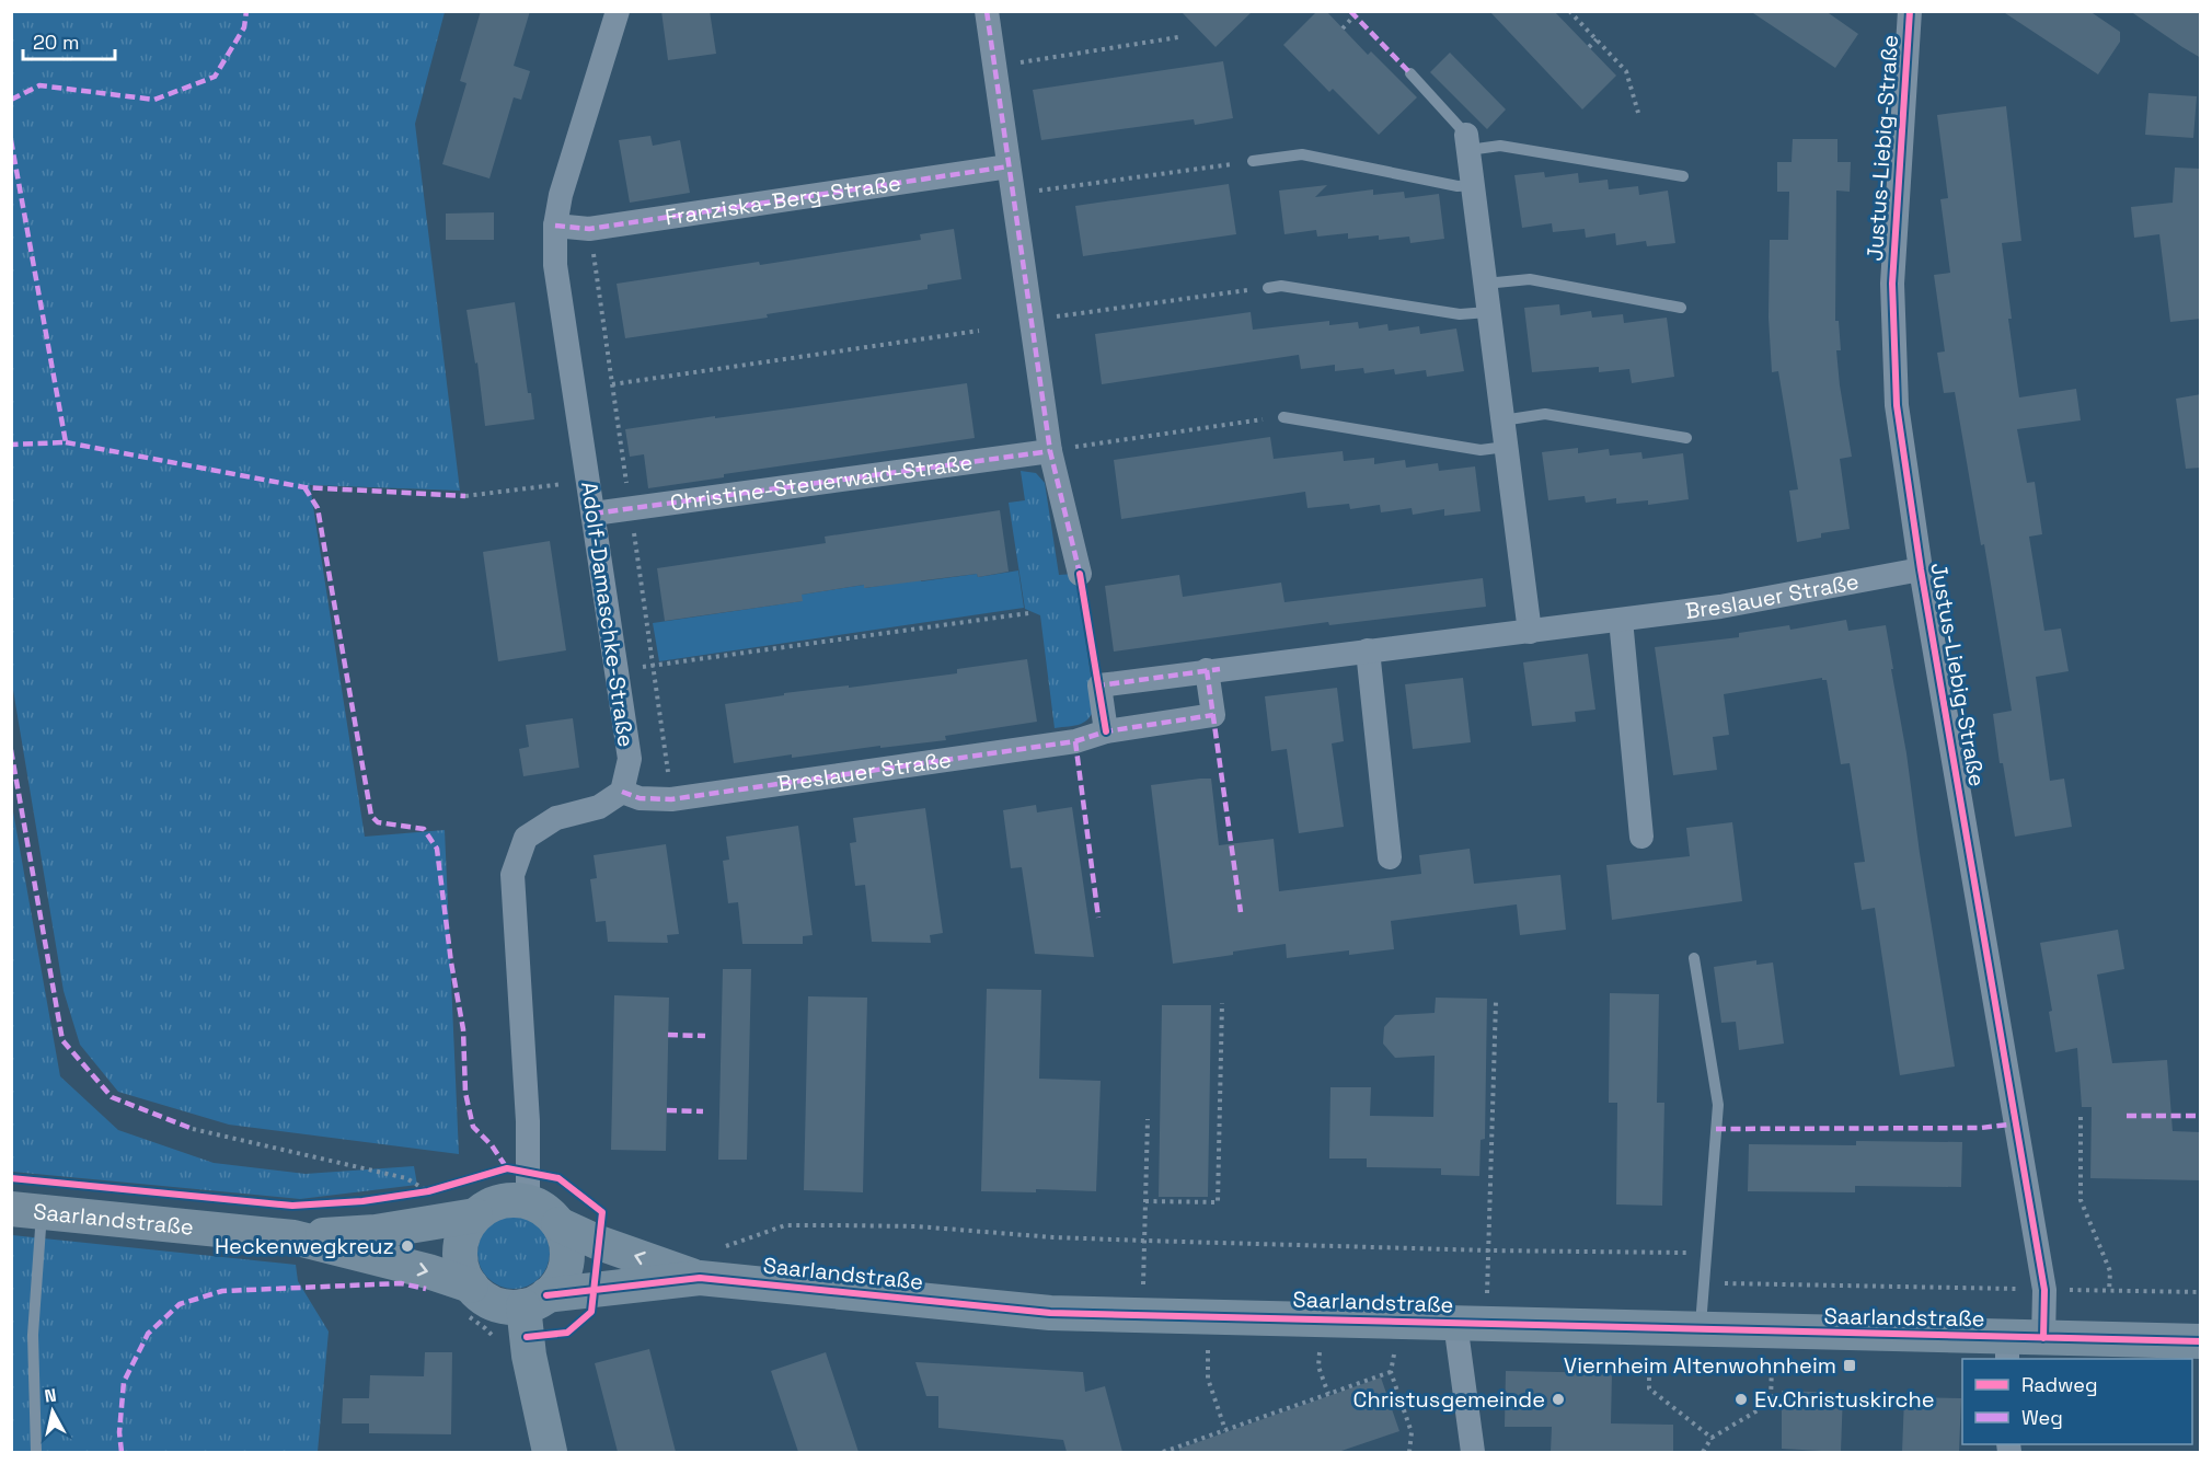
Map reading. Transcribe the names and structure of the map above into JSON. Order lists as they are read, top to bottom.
{
  "streets": {
    "street": [
      "Justus-Liebig-Straße",
      "Franziska-Berg-Straße",
      "Christine-Steuerwald-Straße",
      "Breslauer Straße",
      "Adolf-Damaschke-Straße",
      "Saarlandstraße"
    ]
  },
  "crossings": [
    ["Justus-Liebig-Straße", "Breslauer Straße"],
    ["Justus-Liebig-Straße", "Saarlandstraße"],
    ["Franziska-Berg-Straße", "Adolf-Damaschke-Straße"],
    ["Christine-Steuerwald-Straße", "Adolf-Damaschke-Straße"],
    ["Breslauer Straße", "Adolf-Damaschke-Straße"]
  ],
  "places": {
    "other": ["Heckenwegkreuz", "Christusgemeinde", "Ev.Christuskirche"],
    "transit": ["Viernheim Altenwohnheim"]
  },
  "legend": ["Radweg", "Weg"],
  "scale_bar": "20 m",
  "north": "top"
}
